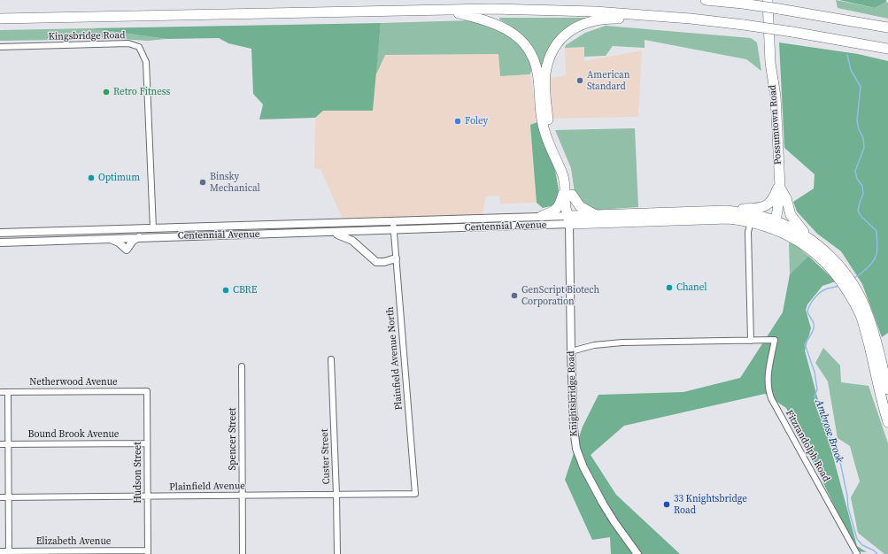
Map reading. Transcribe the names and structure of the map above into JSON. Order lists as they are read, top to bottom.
{
  "streets": {
    "highway": ["Possumtown Road", "Centennial Avenue"],
    "main road": ["Knightsbridge Road"],
    "street": [
      "Kingsbridge Road",
      "Plainfield Avenue North",
      "Netherwood Avenue",
      "Bound Brook Avenue",
      "Spencer Street",
      "Fitzrandolph Road",
      "Custer Street",
      "Hudson Street",
      "Plainfield Avenue",
      "Elizabeth Avenue"
    ]
  },
  "crossings": [
    ["Kingsbridge Road", "Centennial Avenue"],
    ["Possumtown Road", "Centennial Avenue"],
    ["Centennial Avenue", "Plainfield Avenue North"],
    ["Centennial Avenue", "Knightsbridge Road"],
    ["Plainfield Avenue North", "Plainfield Avenue"],
    ["Netherwood Avenue", "Hudson Street"],
    ["Bound Brook Avenue", "Hudson Street"],
    ["Spencer Street", "Plainfield Avenue"],
    ["Custer Street", "Plainfield Avenue"],
    ["Hudson Street", "Plainfield Avenue"],
    ["Hudson Street", "Elizabeth Avenue"]
  ],
  "water": ["Ambrose Brook"],
  "places": [
    "American Standard",
    "Retro Fitness",
    "Foley",
    "Optimum",
    "Binsky Mechanical",
    "Chanel",
    "CBRE",
    "GenScript Biotech Corporation",
    "33 Knightsbridge Road"
  ]
}
